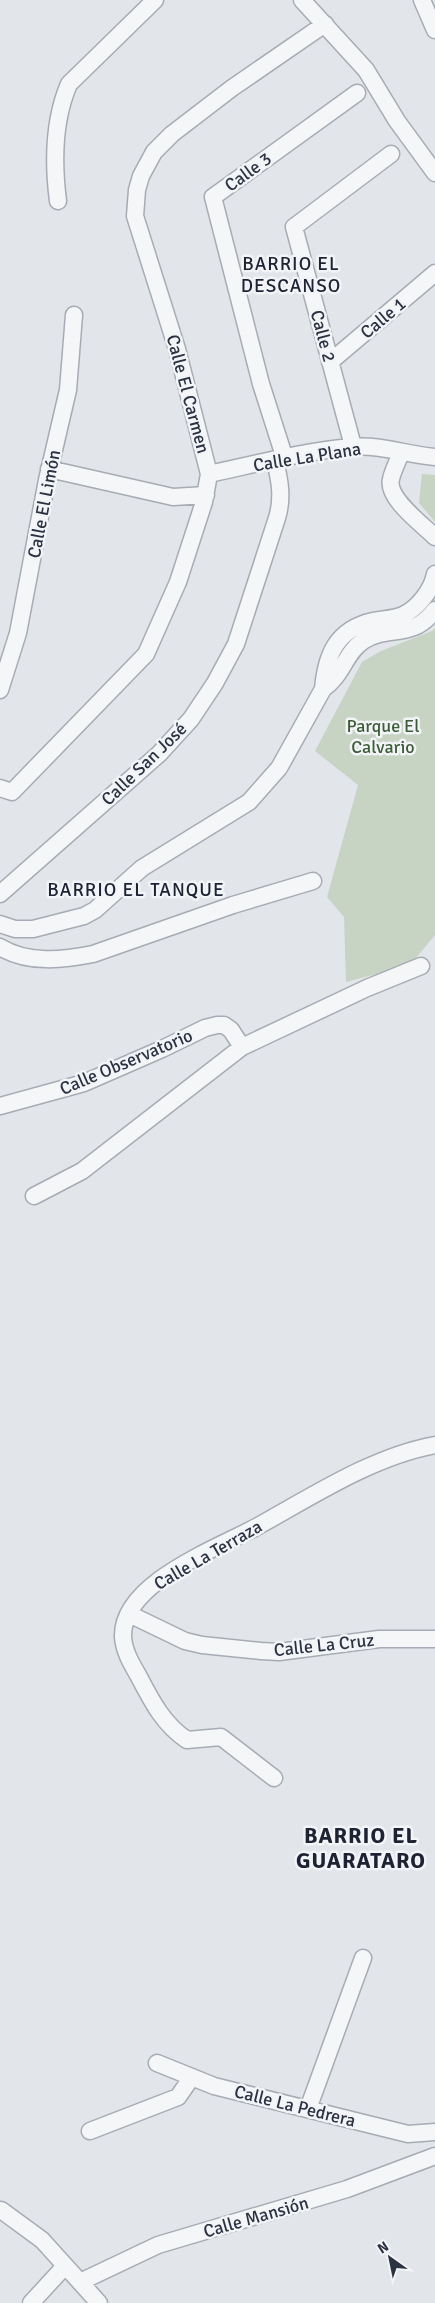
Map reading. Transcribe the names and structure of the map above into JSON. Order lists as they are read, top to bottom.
{
  "streets": {
    "street": [
      "Calle 3",
      "Calle 1",
      "Calle 2",
      "Calle El Carmen",
      "Calle La Plana",
      "Calle El Limón",
      "Calle San José",
      "Calle Observatorio",
      "Calle La Terraza",
      "Calle La Cruz",
      "Calle La Pedrera",
      "Calle Mansión"
    ]
  },
  "crossings": [
    ["Calle 3", "Calle La Plana"],
    ["Calle 3", "Calle San José"],
    ["Calle 1", "Calle 2"],
    ["Calle 2", "Calle La Plana"],
    ["Calle El Carmen", "Calle La Plana"],
    ["Calle La Plana", "Calle San José"],
    ["Calle La Terraza", "Calle La Cruz"]
  ],
  "districts": ["BARRIO EL DESCANSO", "BARRIO EL TANQUE", "BARRIO EL GUARATARO"],
  "parks": ["Parque El Calvario"],
  "north": "top left"
}
